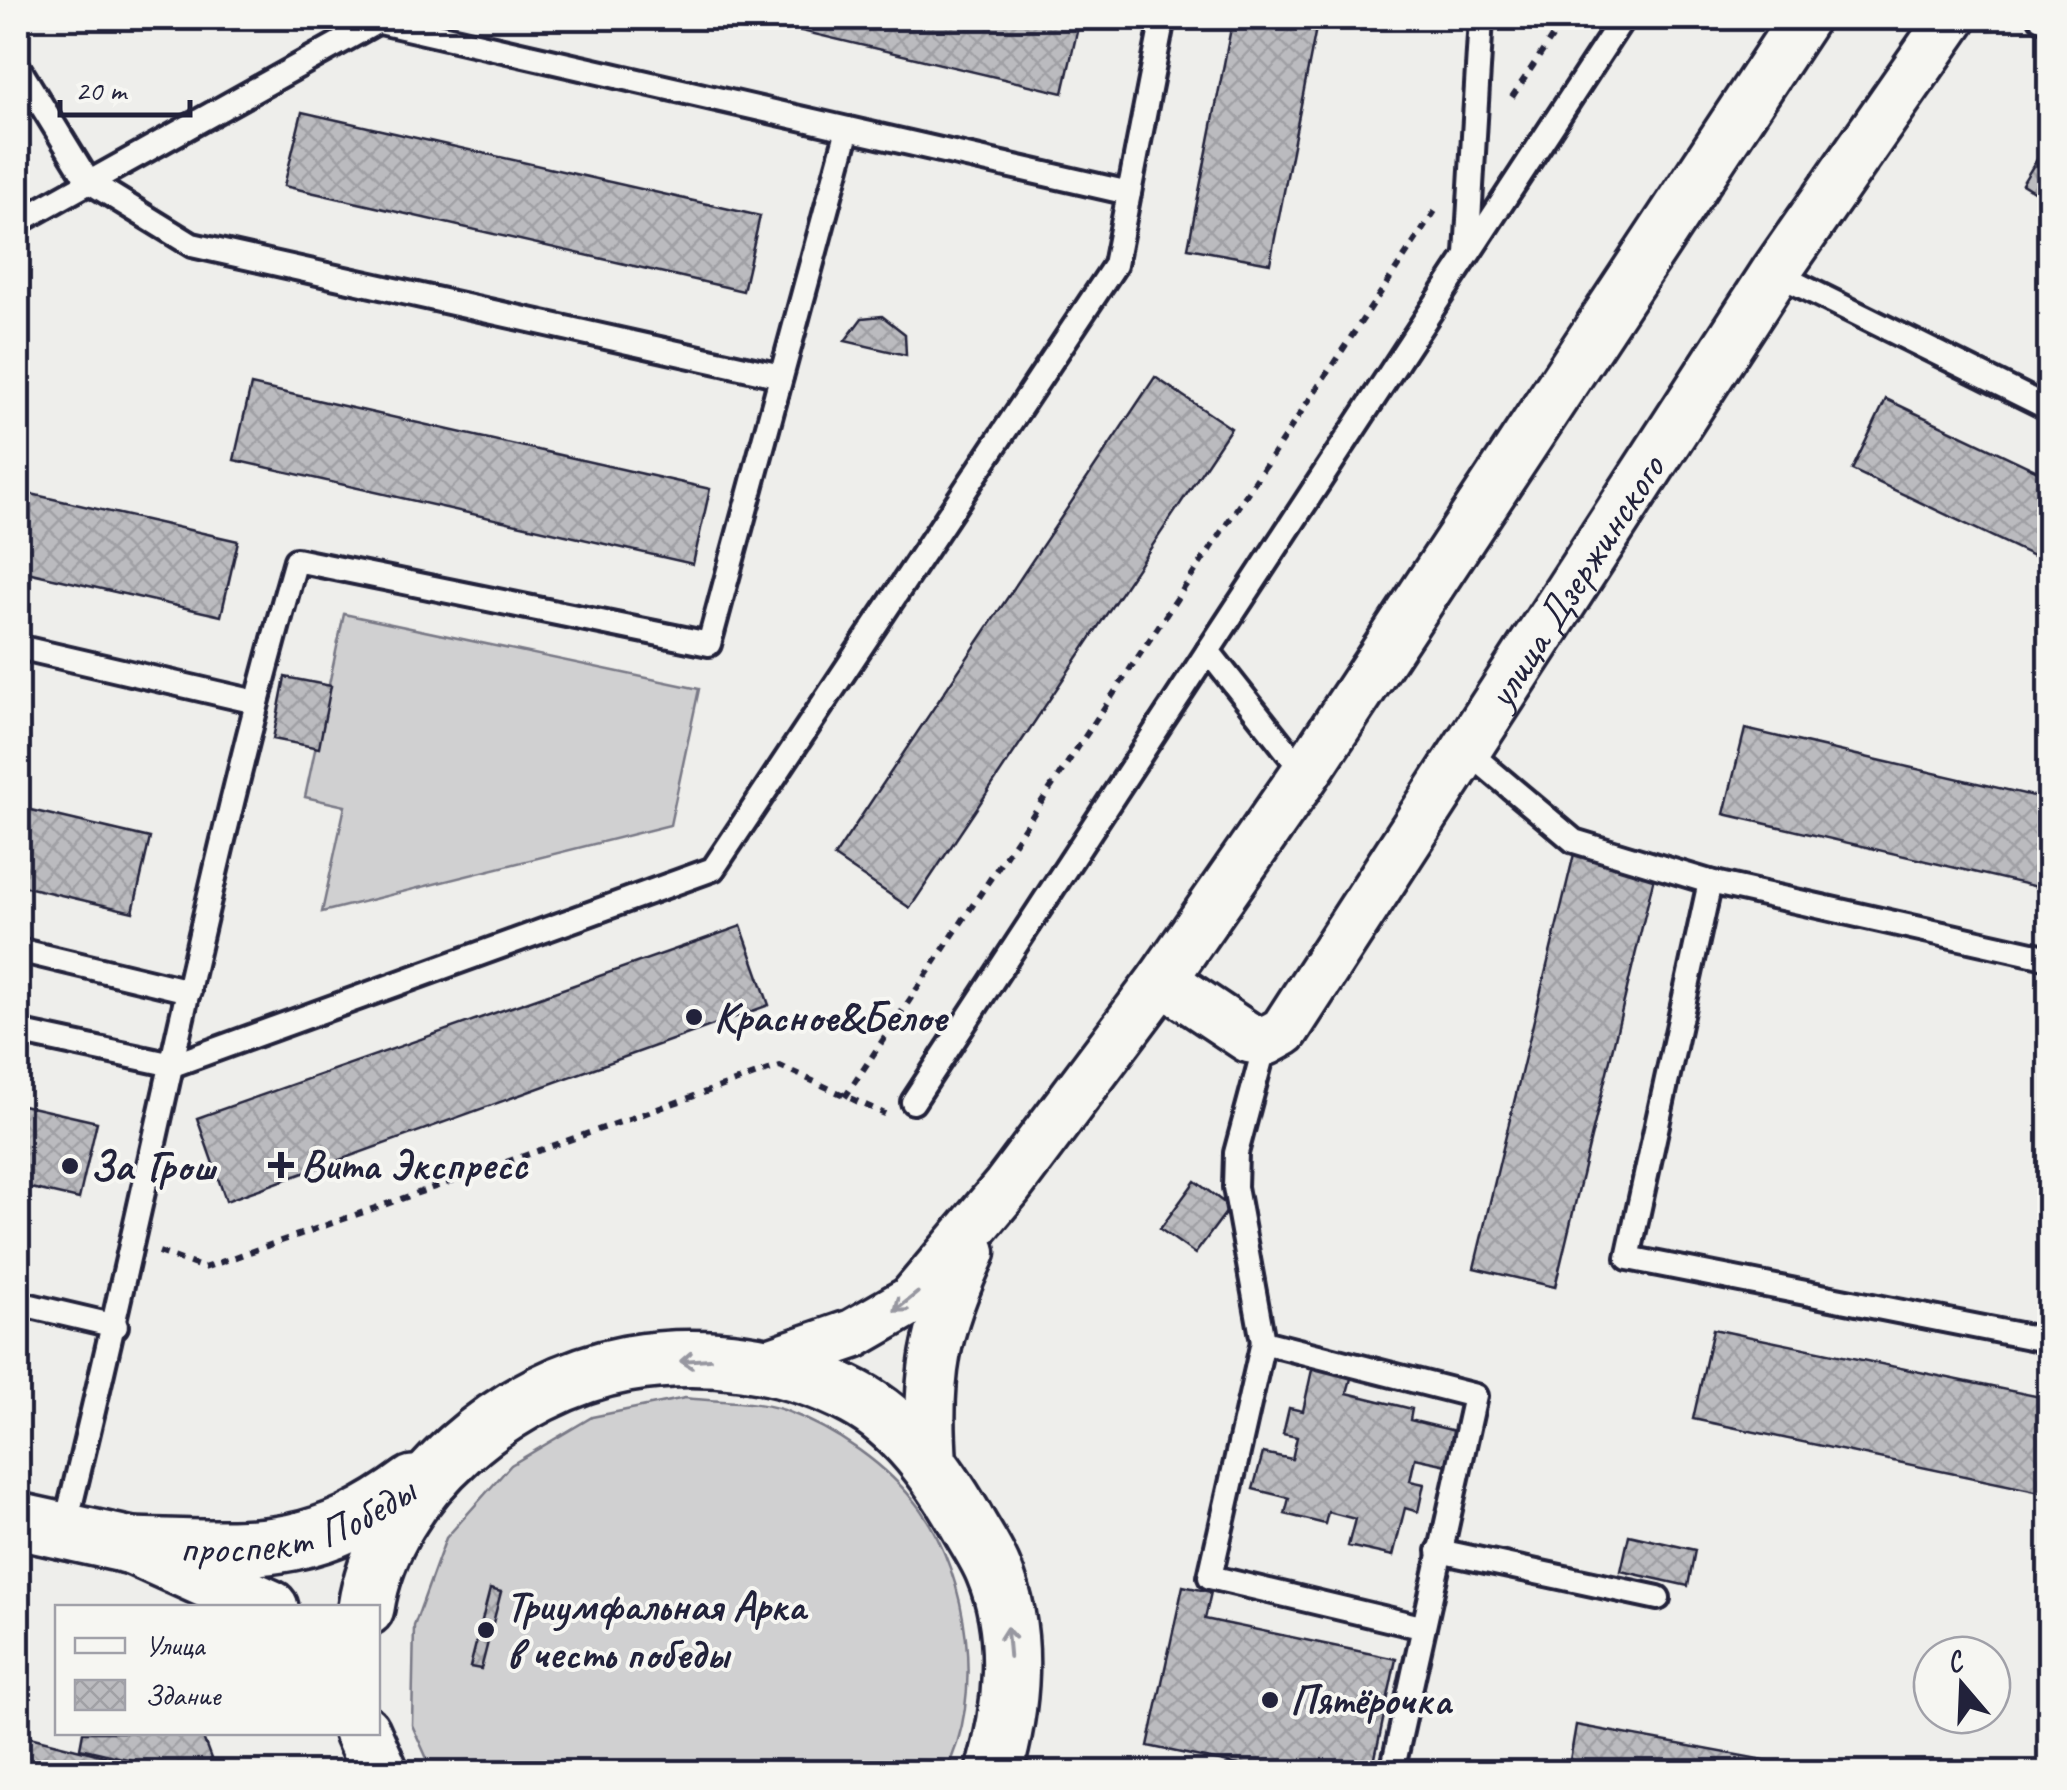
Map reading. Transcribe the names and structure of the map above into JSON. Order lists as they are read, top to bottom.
{
  "streets": {
    "main road": ["проспект Победы"],
    "street": ["улица Дзержинского"]
  },
  "places": {
    "other": [
      "Красное&Белое",
      "За Грош",
      "Триумфальная Арка в честь победы",
      "Пятёрочка"
    ],
    "health": ["Вита Экспресс"]
  },
  "legend": ["Улица", "Здание"],
  "scale_bar": "20 m",
  "north": "top"
}
